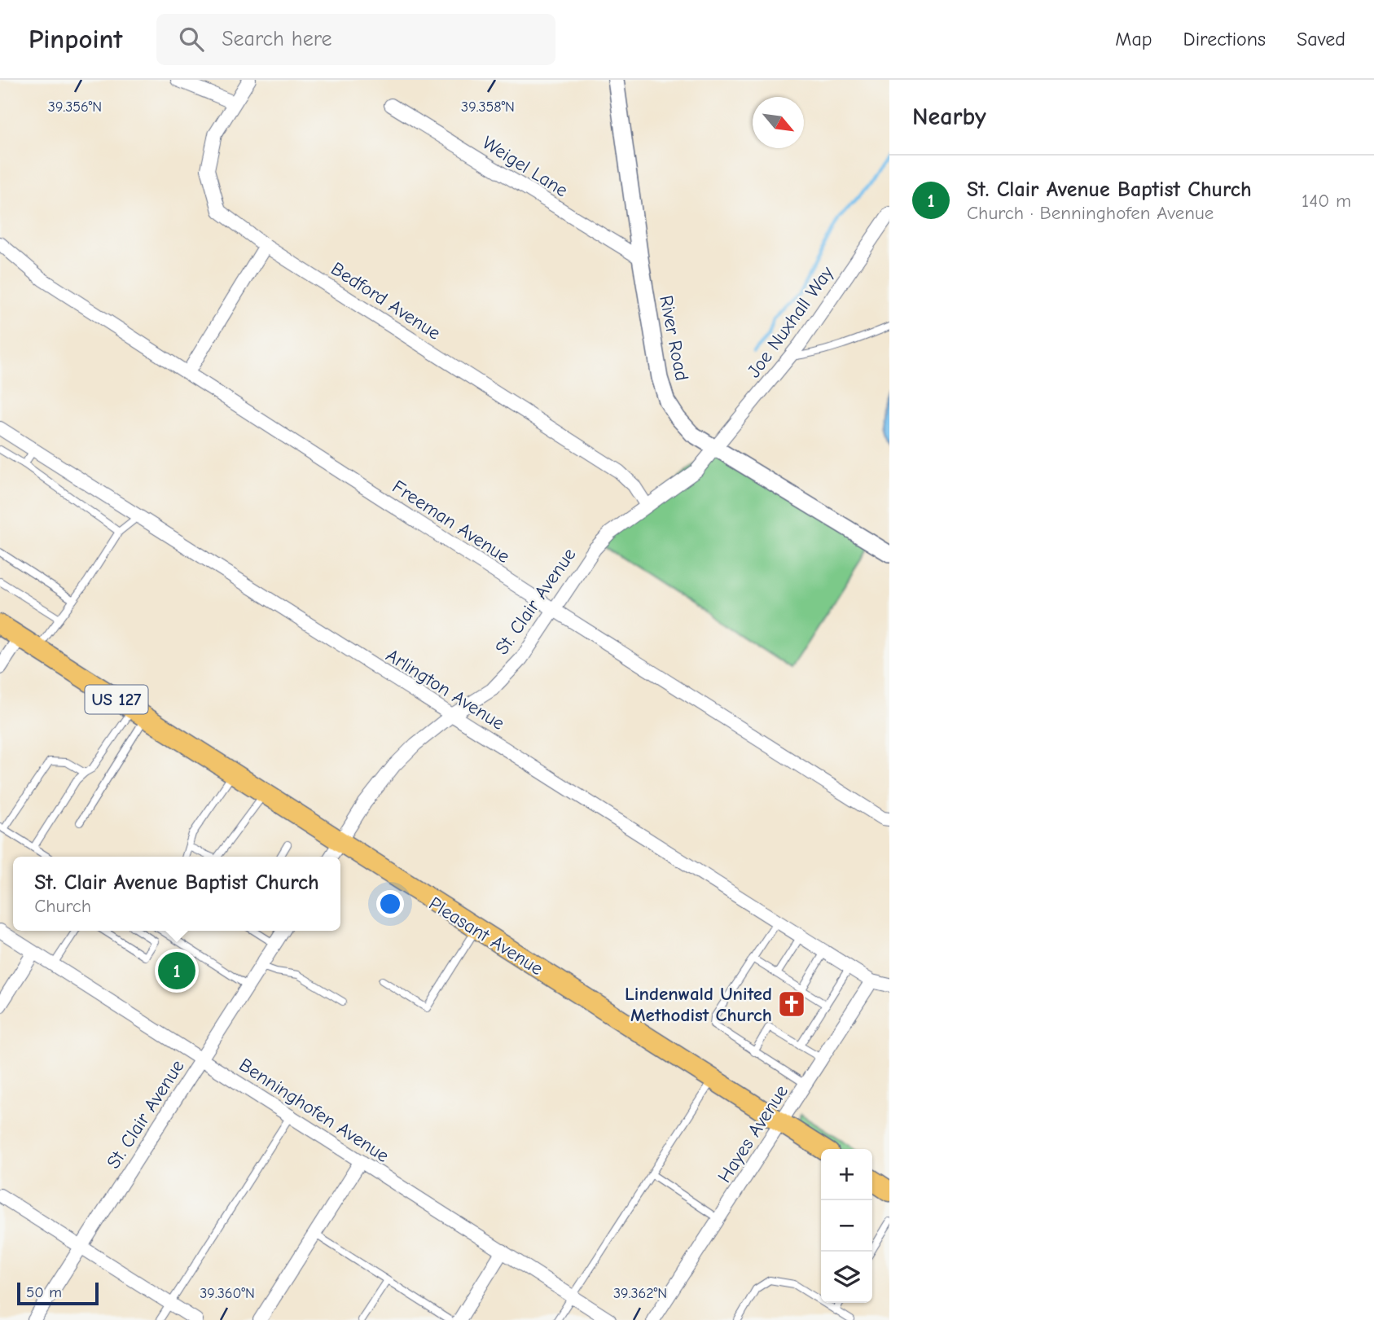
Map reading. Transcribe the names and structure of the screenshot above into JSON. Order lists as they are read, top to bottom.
{
  "streets": {
    "main road": ["US 127", "Pleasant Avenue"],
    "street": [
      "Weigel Lane",
      "Bedford Avenue",
      "Joe Nuxhall Way",
      "River Road",
      "Freeman Avenue",
      "St. Clair Avenue",
      "Arlington Avenue",
      "Benninghofen Avenue",
      "Hayes Avenue"
    ]
  },
  "crossings": [
    ["Weigel Lane", "River Road"],
    ["Bedford Avenue", "St. Clair Avenue"],
    ["Joe Nuxhall Way", "River Road"],
    ["Joe Nuxhall Way", "St. Clair Avenue"],
    ["River Road", "St. Clair Avenue"],
    ["Freeman Avenue", "St. Clair Avenue"],
    ["St. Clair Avenue", "Arlington Avenue"],
    ["St. Clair Avenue", "Pleasant Avenue"],
    ["St. Clair Avenue", "Benninghofen Avenue"],
    ["Arlington Avenue", "Hayes Avenue"],
    ["Pleasant Avenue", "Hayes Avenue"]
  ],
  "places": {
    "church": ["Lindenwald United Methodist Church"]
  },
  "scale_bar": "50 m",
  "north": "bottom right",
  "page": {
    "header": "Pinpoint",
    "search": "Search here",
    "nav": ["Map", "Directions", "Saved"],
    "heading": "Nearby",
    "list": [
      {
        "mark": "1",
        "name": "St. Clair Avenue Baptist Church",
        "note": "Church · Benninghofen Avenue",
        "value": "140 m"
      }
    ],
    "popup": ["St. Clair Avenue Baptist Church", "Church"],
    "pins": "1",
    "map_buttons": ["+", "−"],
    "scale": "50 m"
  },
  "coordinates": [
    "39.356°N",
    "39.358°N",
    "39.360°N",
    "39.362°N"
  ]
}
